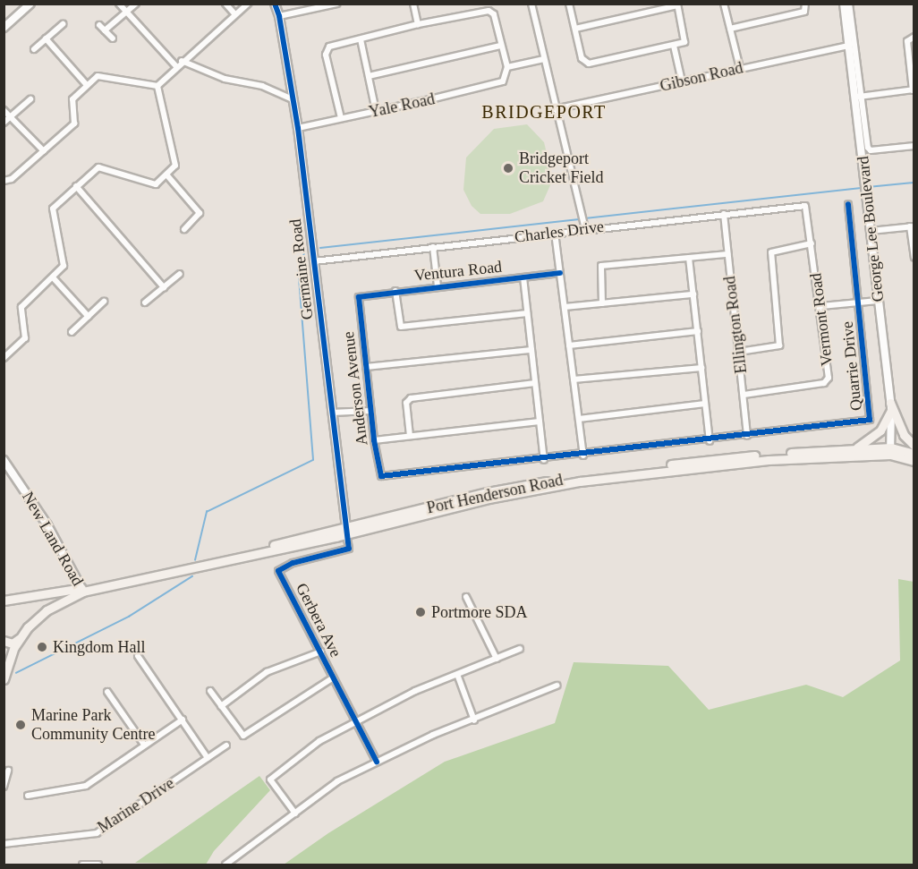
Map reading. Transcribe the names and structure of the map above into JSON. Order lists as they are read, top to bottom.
{
  "streets": {
    "main road": ["George Lee Boulevard", "Port Henderson Road"],
    "street": [
      "Gibson Road",
      "Yale Road",
      "Charles Drive",
      "Germaine Road",
      "Ventura Road",
      "Vermont Road",
      "Ellington Road",
      "Quarrie Drive",
      "Anderson Avenue",
      "New Land Road",
      "Gerbera Ave",
      "Marine Drive"
    ]
  },
  "crossings": [
    ["Gibson Road", "George Lee Boulevard"],
    ["Yale Road", "Germaine Road"],
    ["George Lee Boulevard", "Port Henderson Road"],
    ["Charles Drive", "Germaine Road"],
    ["Charles Drive", "Vermont Road"],
    ["Charles Drive", "Ellington Road"],
    ["Germaine Road", "Port Henderson Road"],
    ["Germaine Road", "Gerbera Ave"],
    ["Ventura Road", "Anderson Avenue"],
    ["Vermont Road", "Ellington Road"],
    ["Ellington Road", "Quarrie Drive"],
    ["Quarrie Drive", "Anderson Avenue"],
    ["Port Henderson Road", "New Land Road"],
    ["Port Henderson Road", "Gerbera Ave"]
  ],
  "districts": ["BRIDGEPORT"],
  "places": [
    "Bridgeport Cricket Field",
    "Portmore SDA",
    "Kingdom Hall",
    "Marine Park Community Centre"
  ]
}
